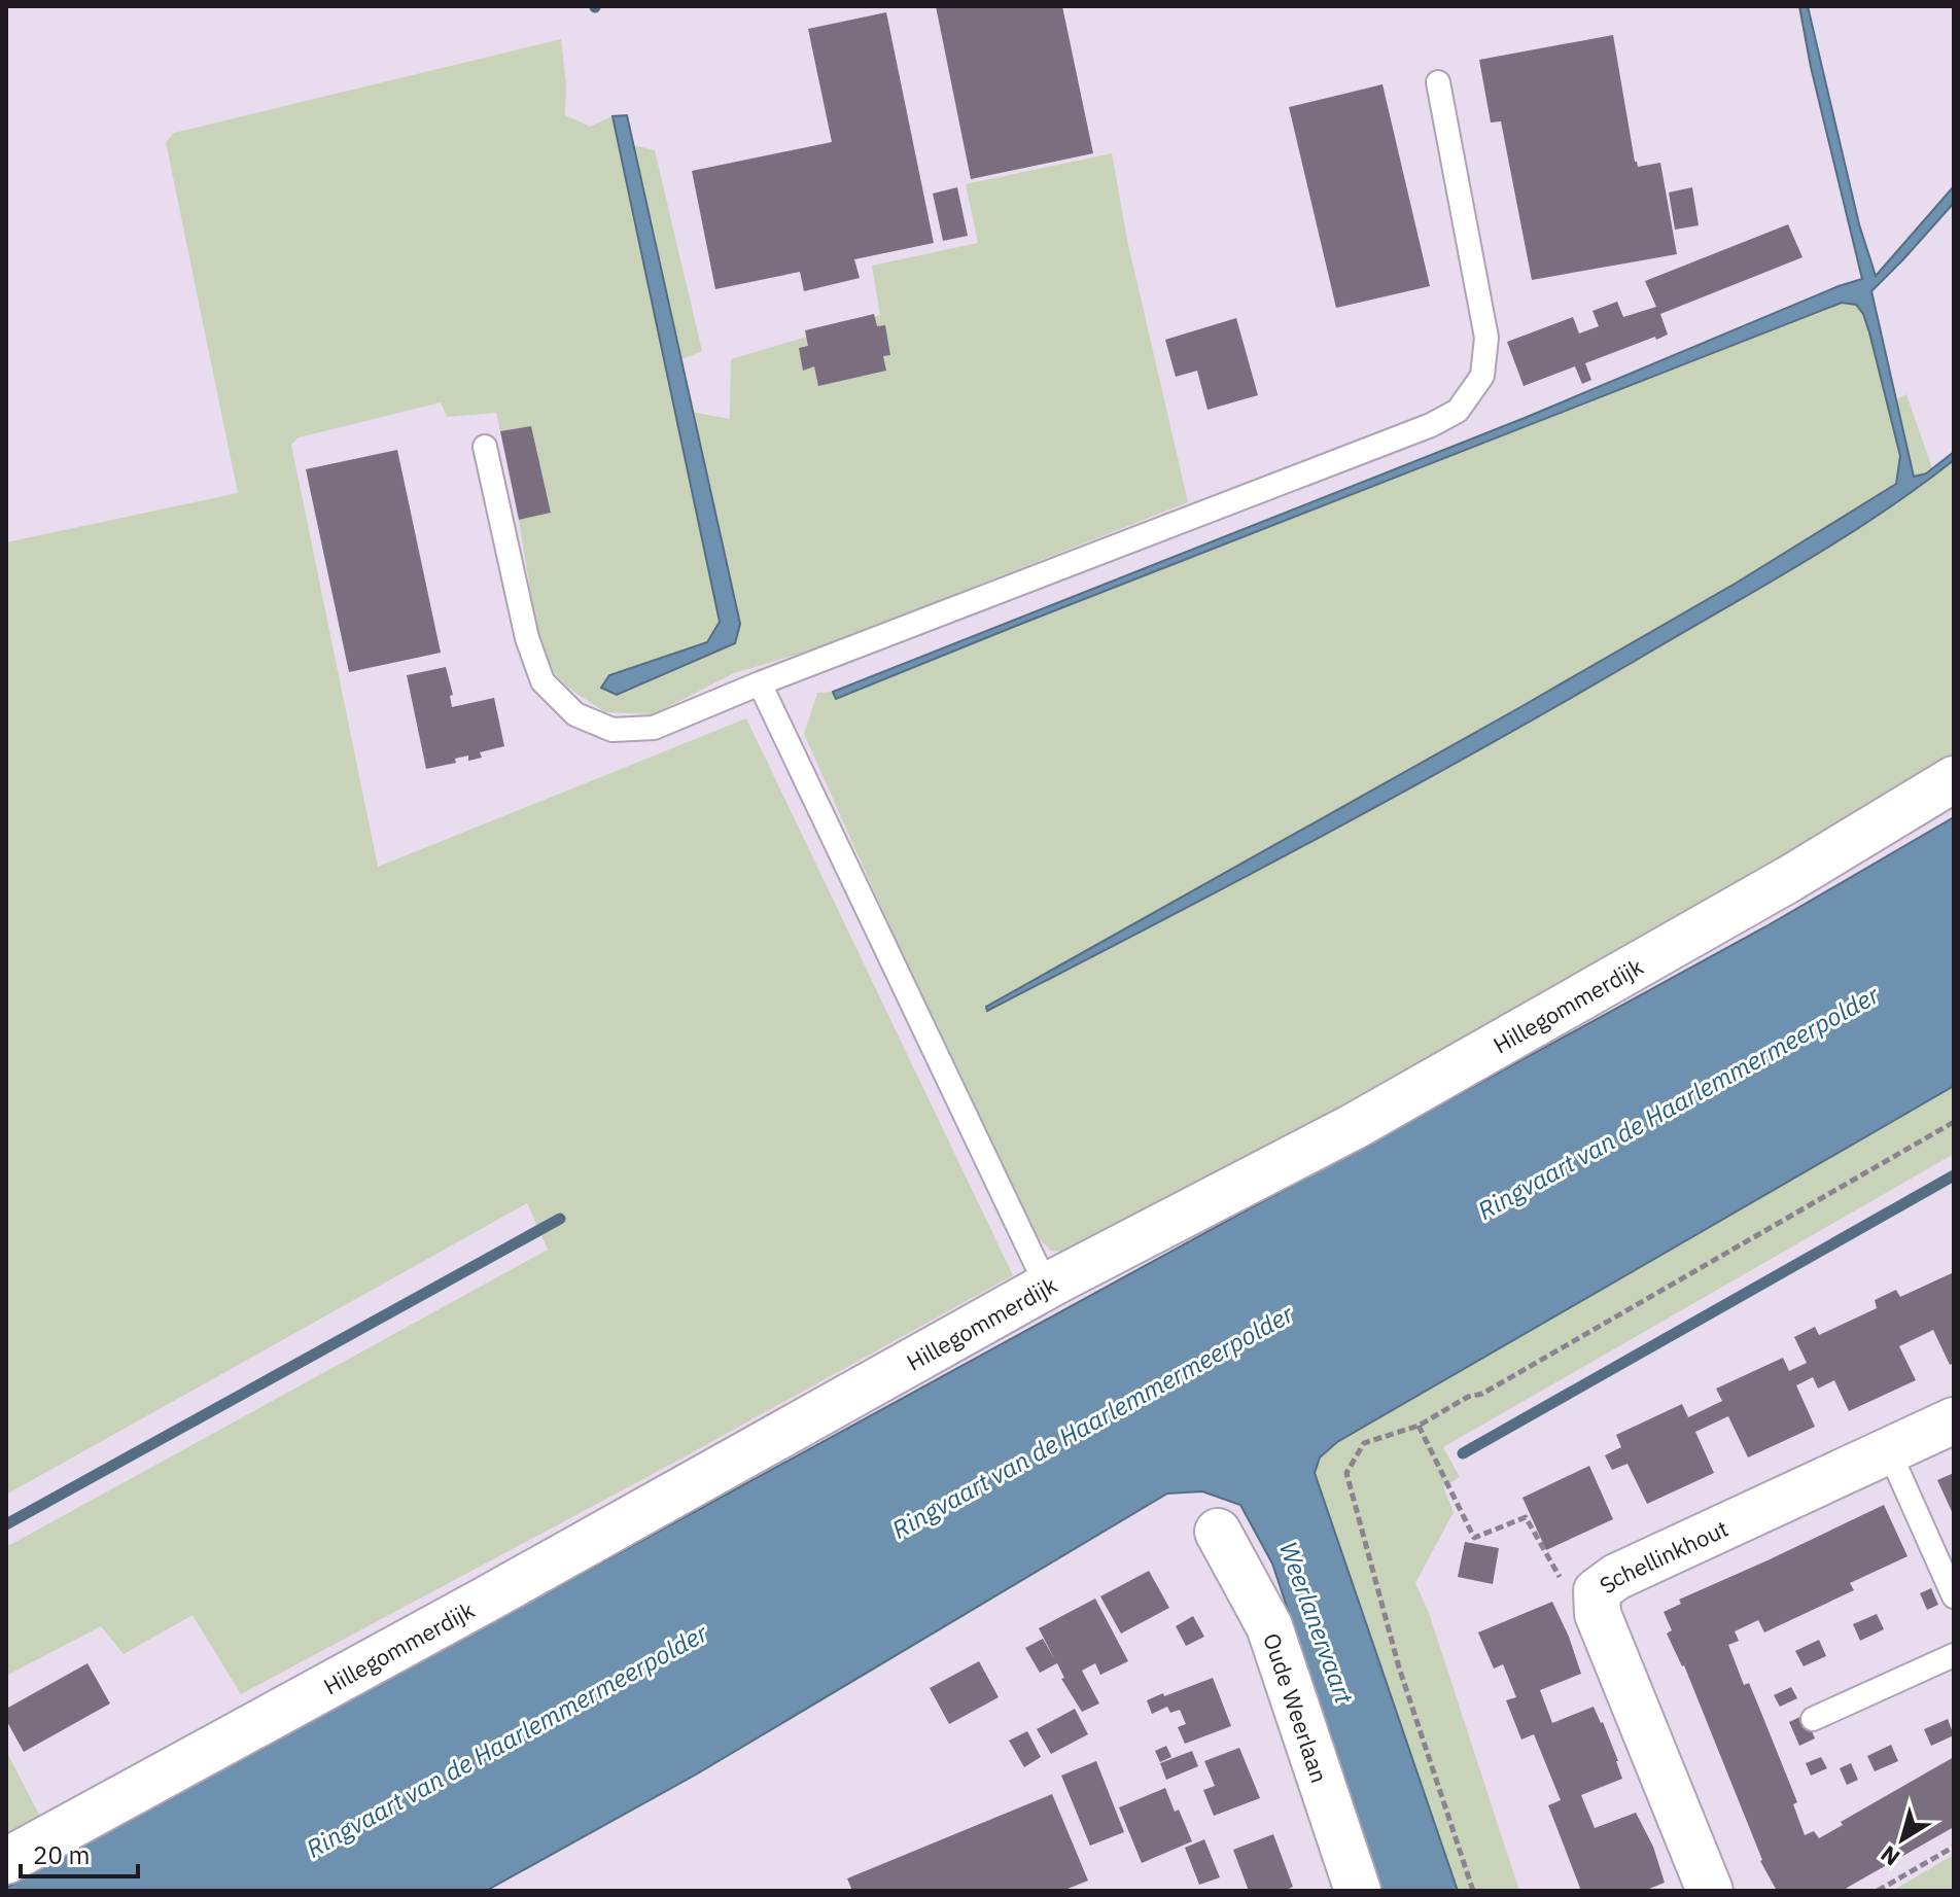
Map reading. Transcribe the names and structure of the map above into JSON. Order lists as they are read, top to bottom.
{
  "streets": {
    "street": ["Hillegommerdijk", "Schellinkhout", "Oude Weerlaan"]
  },
  "water": ["Ringvaart van de Haarlemmermeerpolder", "Weerlanervaart"],
  "scale_bar": "20 m",
  "north": "bottom left"
}
